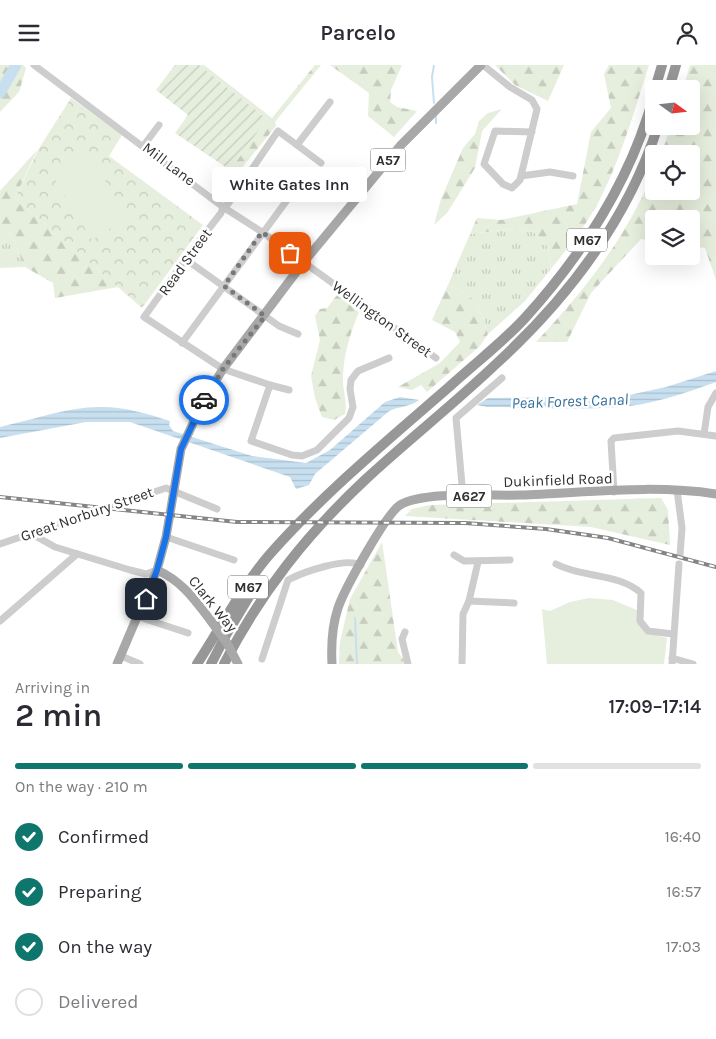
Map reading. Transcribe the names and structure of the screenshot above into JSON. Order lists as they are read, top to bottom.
{
  "streets": {
    "highway": ["M67"],
    "main road": [
      "A57",
      "Dukinfield Road",
      "A627",
      "Clark Way"
    ],
    "street": [
      "Mill Lane",
      "Read Street",
      "Wellington Street",
      "Great Norbury Street"
    ]
  },
  "crossings": [
    ["A57", "Mill Lane"],
    ["A57", "Wellington Street"],
    ["A57", "Great Norbury Street"],
    ["A57", "Clark Way"],
    ["Mill Lane", "Read Street"],
    ["Mill Lane", "Wellington Street"]
  ],
  "water": ["Peak Forest Canal"],
  "places": ["White Gates Inn"],
  "north": "right",
  "page": {
    "header": "Parcelo",
    "bubble": "White Gates Inn",
    "heading": ["2 min", "Arriving in", "17:09–17:14"],
    "bar": "On the way · 210 m",
    "list": [
      ["Confirmed", "16:40"],
      ["Preparing", "16:57"],
      ["On the way", "17:03"],
      "Delivered"
    ]
  }
}
